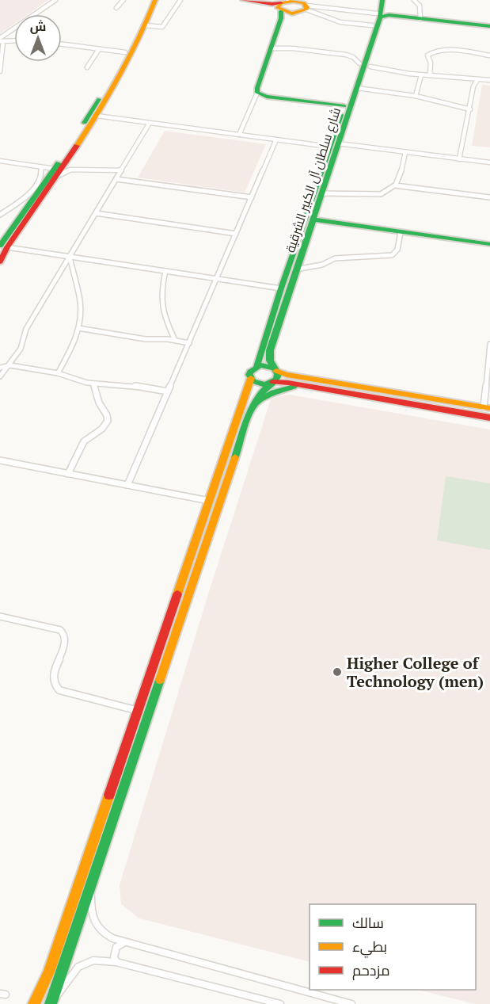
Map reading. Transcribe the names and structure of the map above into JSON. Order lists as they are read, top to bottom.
{
  "streets": {
    "main road": ["شارع سلطان آل الكبير الشرقية"]
  },
  "places": ["Higher College of Technology (men)"],
  "legend": ["سالك", "بطيء", "مزدحم"],
  "north": "top"
}
